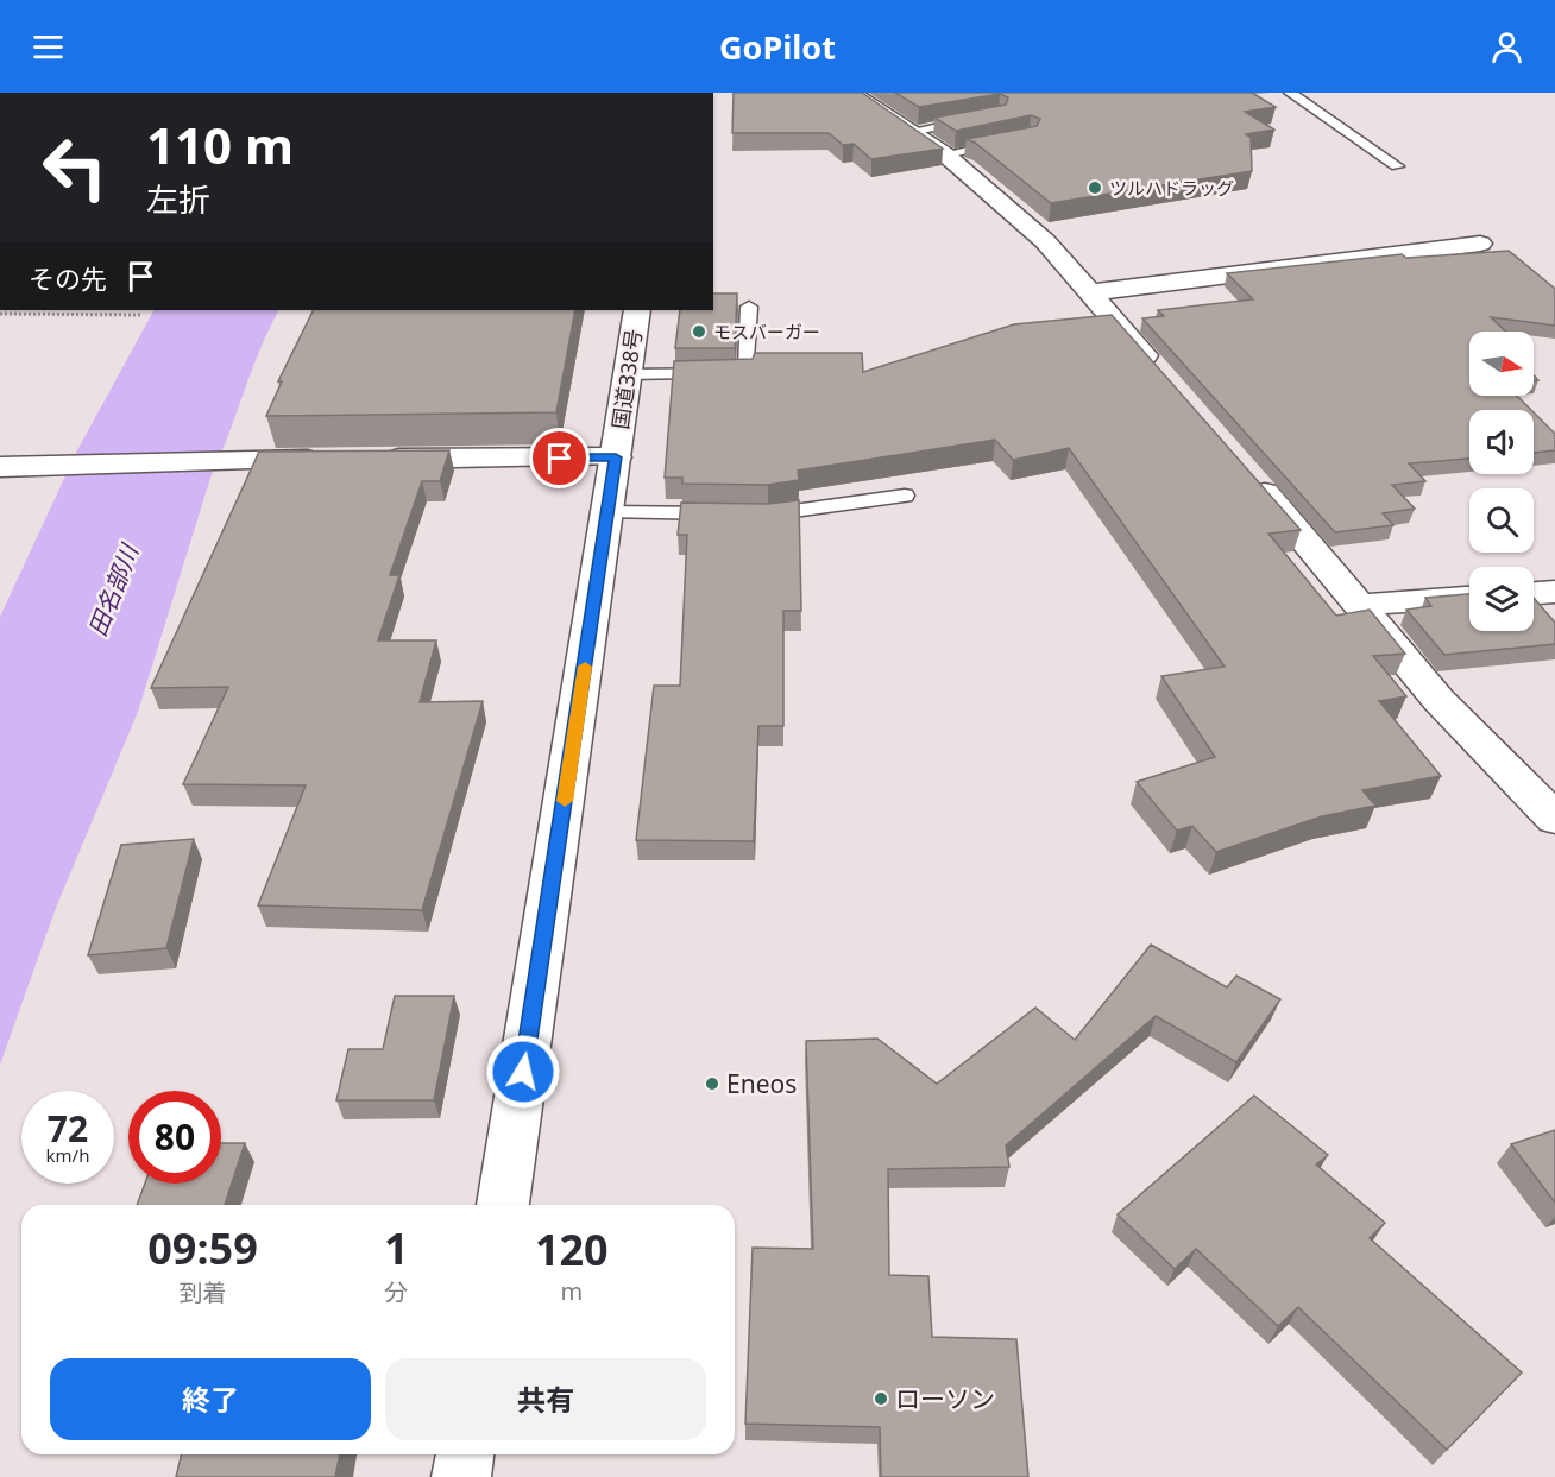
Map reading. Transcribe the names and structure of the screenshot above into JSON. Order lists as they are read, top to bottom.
{
  "streets": {
    "main road": ["国道338号"]
  },
  "water": ["田名部川"],
  "places": [
    "ツルハドラッグ",
    "モスバーガー",
    "Eneos",
    "ローソン"
  ],
  "north": "right",
  "page": {
    "header": "GoPilot",
    "turn": ["110 m", "左折"],
    "then": "その先",
    "speed": "72 km/h",
    "limit": "80",
    "eta": [
      "09:59",
      "到着",
      "1",
      "分",
      "120",
      "m"
    ],
    "buttons": ["終了", "共有"]
  }
}
